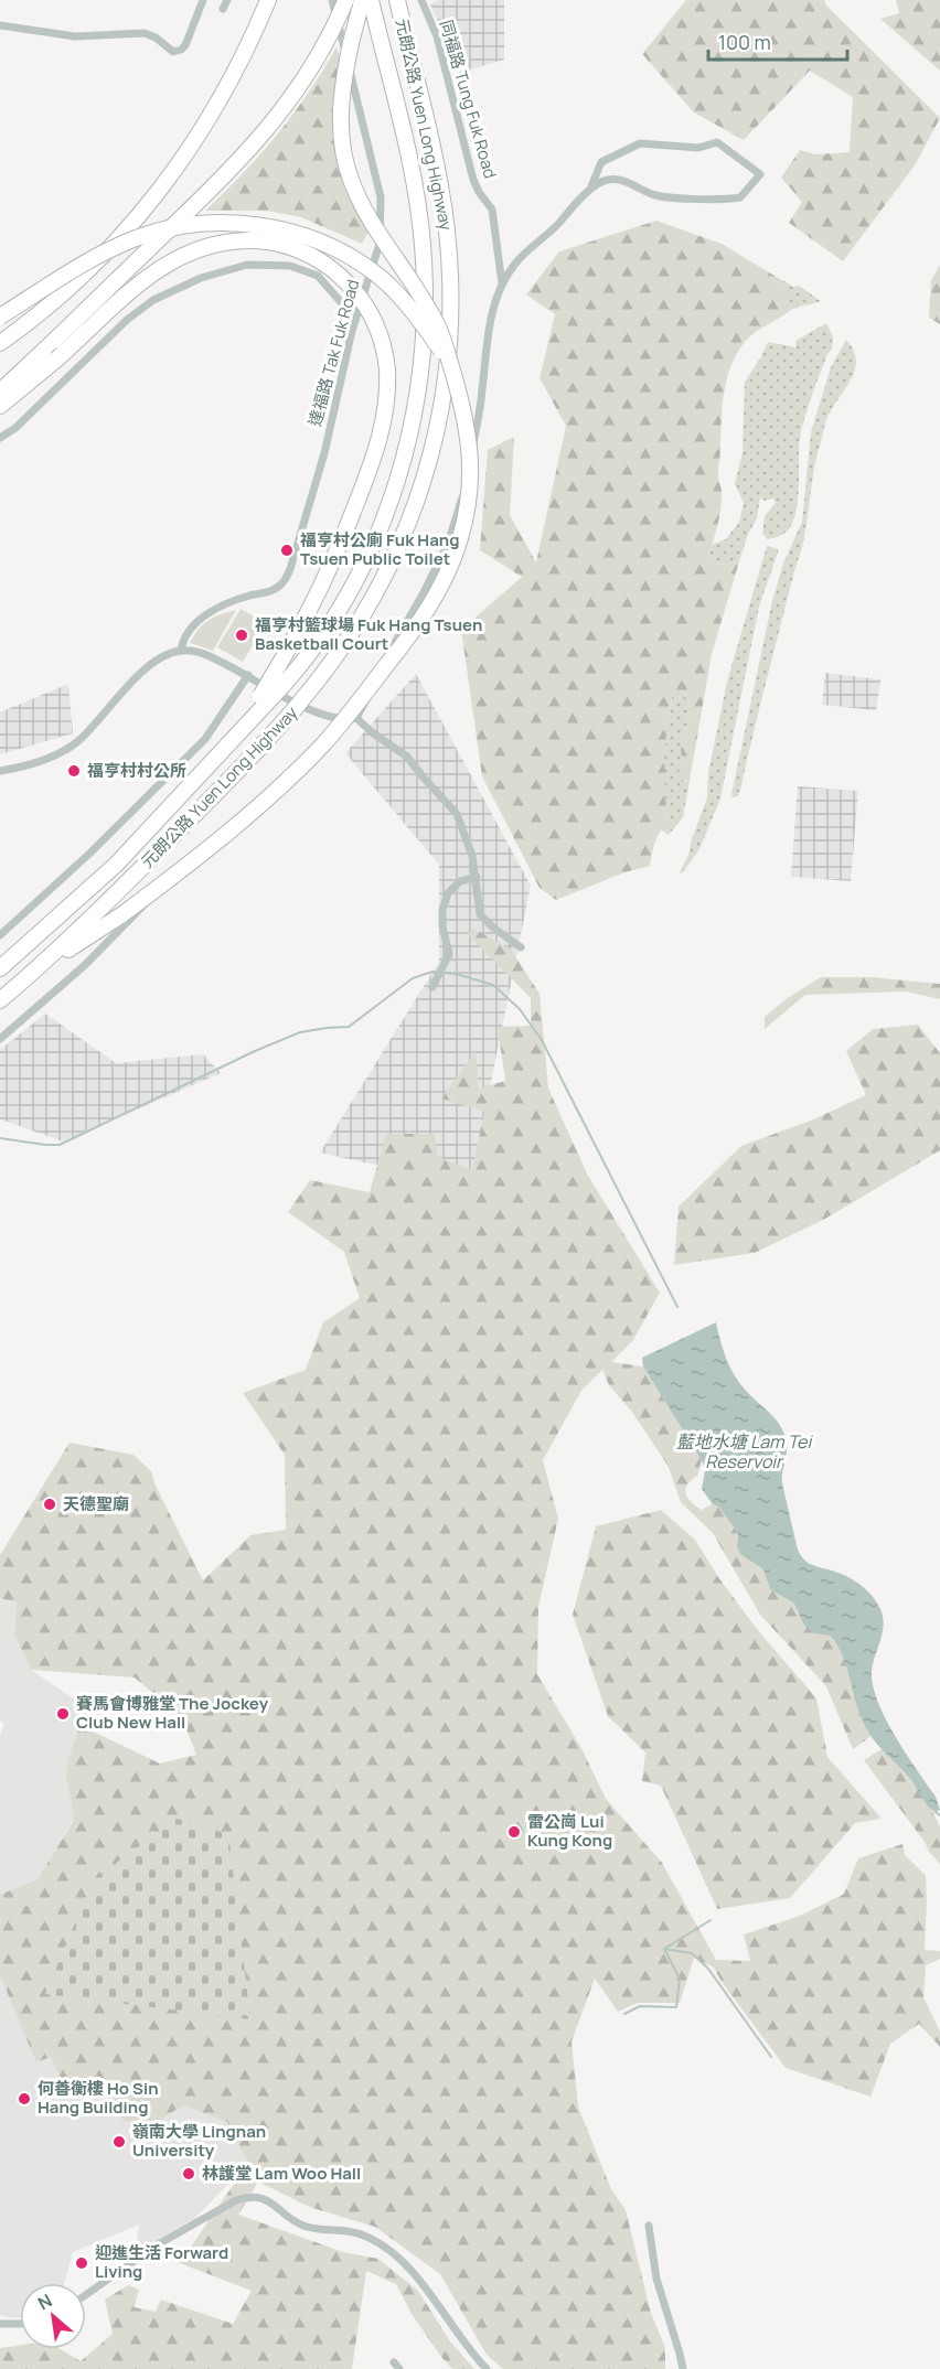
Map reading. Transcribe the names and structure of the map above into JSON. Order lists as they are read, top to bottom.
{
  "streets": {
    "highway": ["元朗公路 Yuen Long Highway"],
    "street": ["同福路 Tung Fuk Road", "達福路 Tak Fuk Road"]
  },
  "water": ["藍地水塘 Lam Tei Reservoir"],
  "places": [
    "福亨村公廁 Fuk Hang Tsuen Public Toilet",
    "福亨村籃球場 Fuk Hang Tsuen Basketball Court",
    "福亨村村公所",
    "天德聖廟",
    "賽馬會博雅堂 The Jockey Club New Hall",
    "雷公崗 Lui Kung Kong",
    "何善衡樓 Ho Sin Hang Building",
    "嶺南大學 Lingnan University",
    "林護堂 Lam Woo Hall",
    "迎進生活 Forward Living"
  ],
  "scale_bar": "100 m",
  "north": "top left"
}
